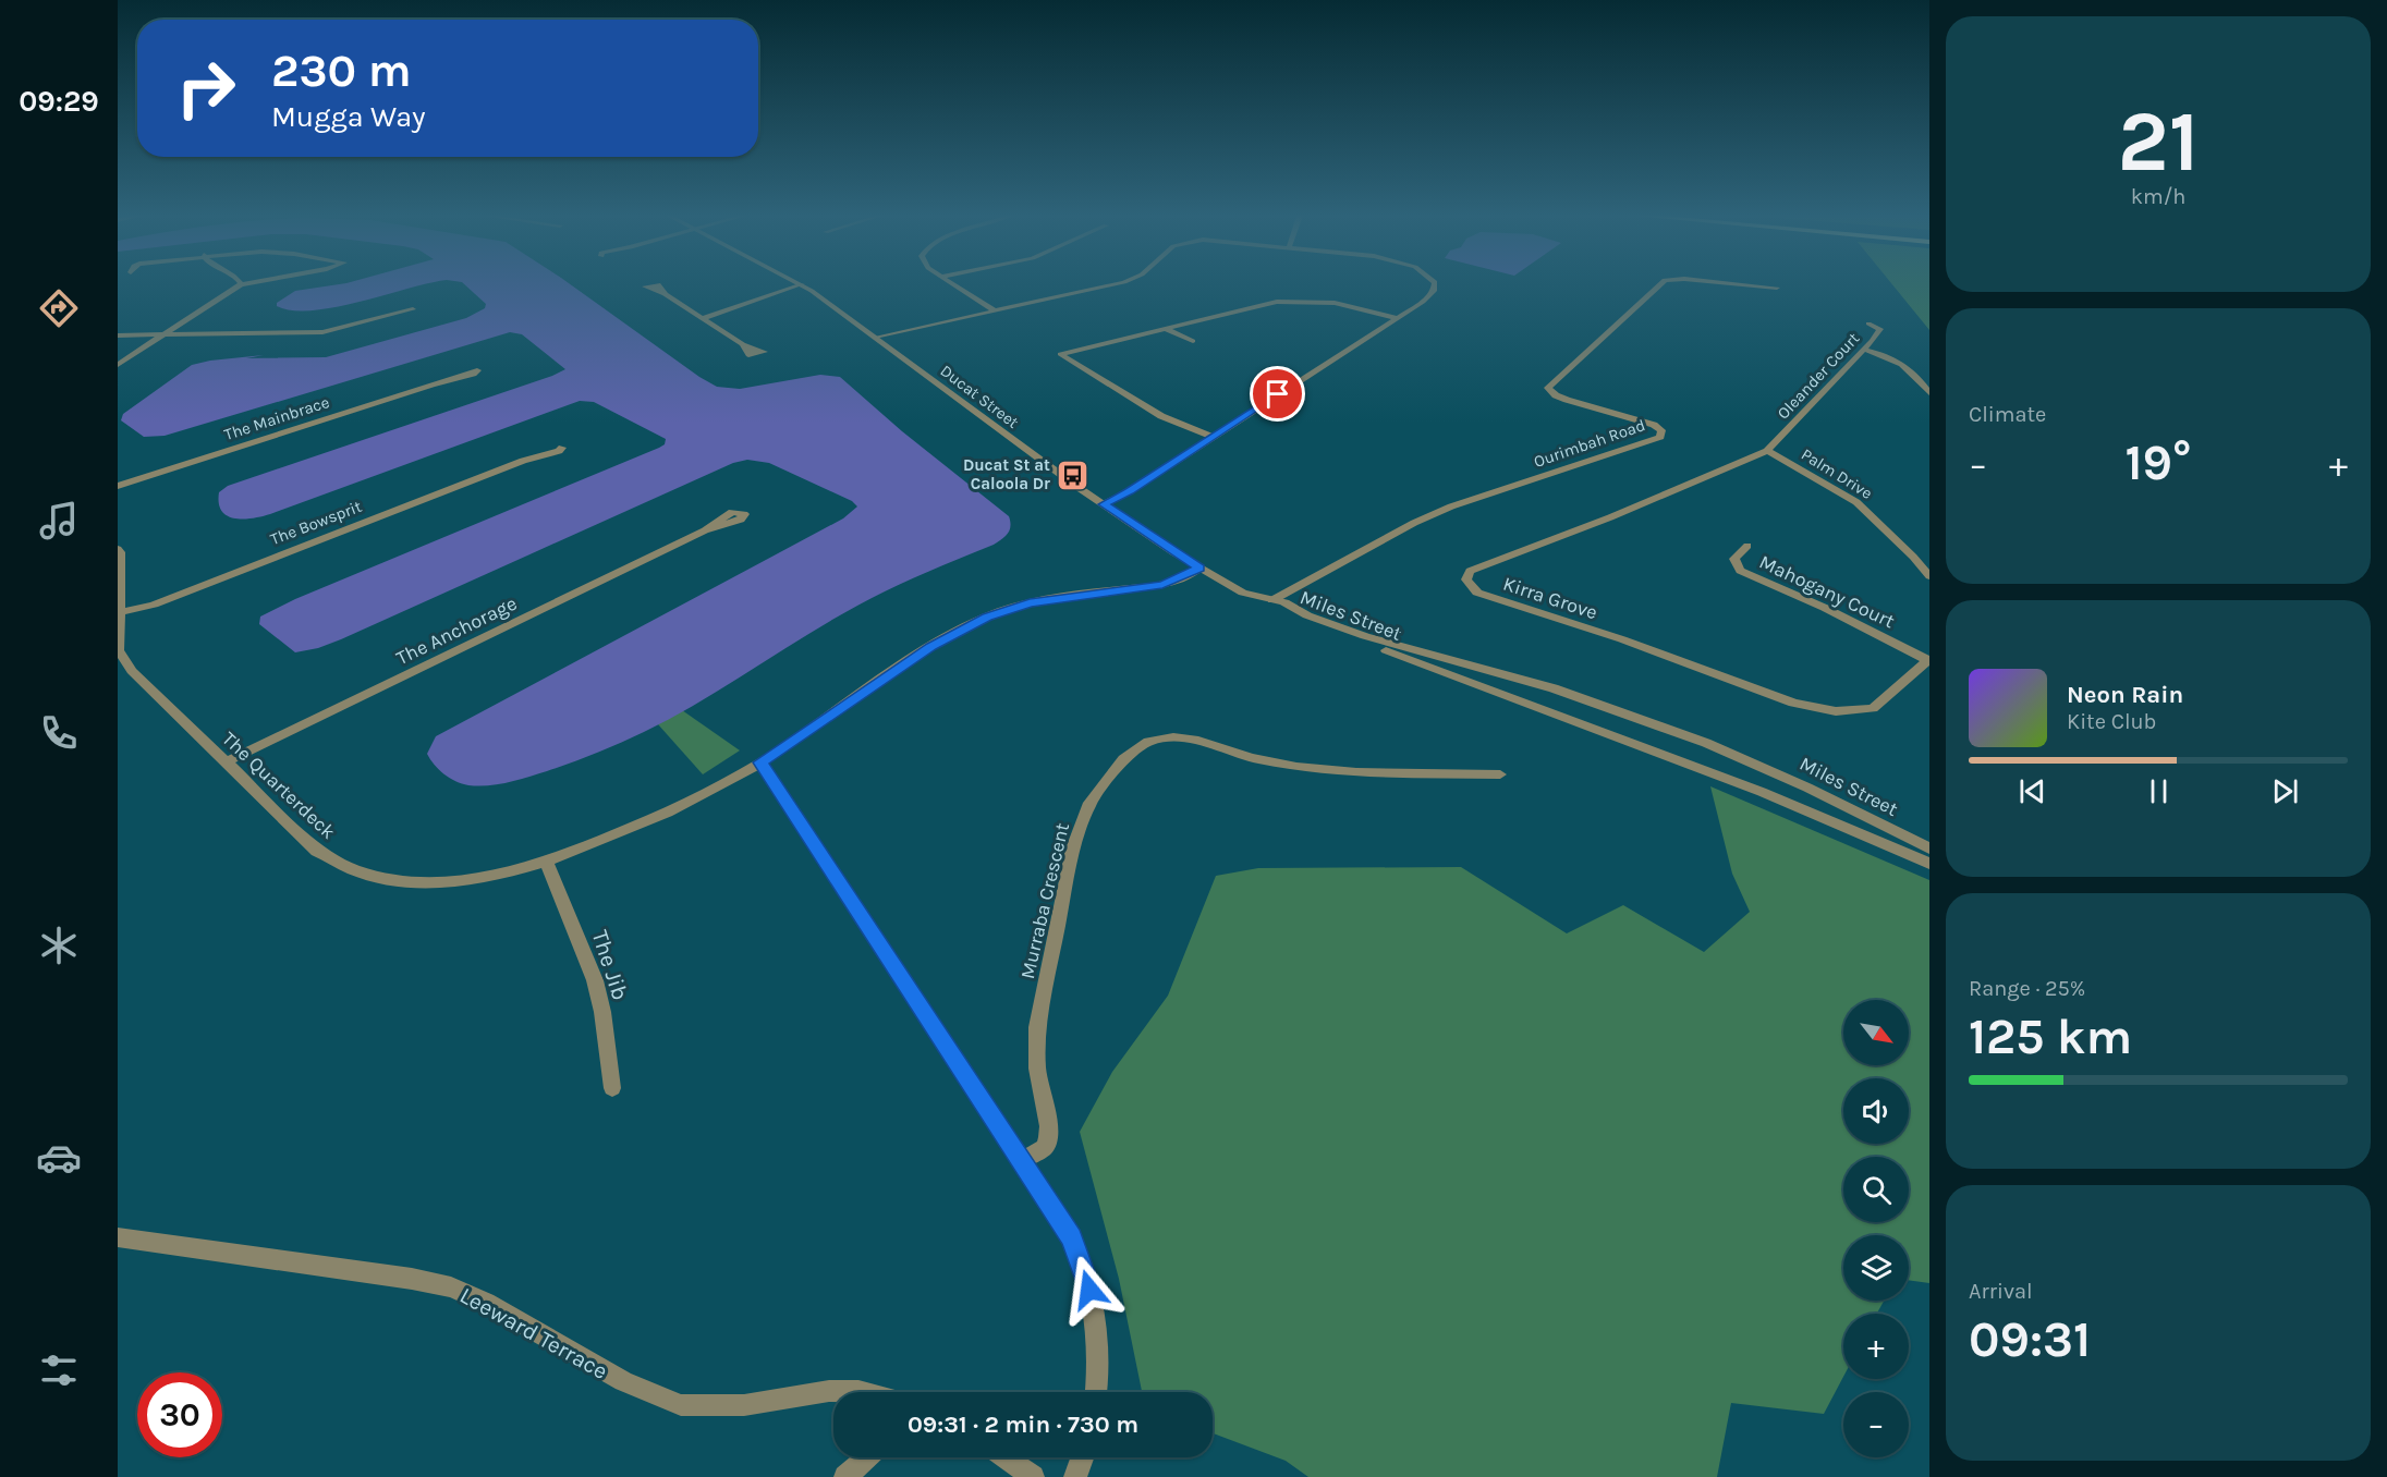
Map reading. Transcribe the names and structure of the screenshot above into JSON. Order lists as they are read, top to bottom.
{
  "streets": {
    "street": [
      "Oleander Court",
      "Ducat Street",
      "The Mainbrace",
      "Ourimbah Road",
      "Palm Drive",
      "The Bowsprit",
      "Mahogany Court",
      "Kirra Grove",
      "Miles Street",
      "The Anchorage",
      "The Quarterdeck",
      "Murraba Crescent",
      "The Jib",
      "Leeward Terrace"
    ]
  },
  "crossings": [
    ["Oleander Court", "Palm Drive"],
    ["Oleander Court", "Kirra Grove"],
    ["Ducat Street", "Ourimbah Road"],
    ["Ducat Street", "Miles Street"],
    ["Ducat Street", "The Quarterdeck"],
    ["Ourimbah Road", "Miles Street"],
    ["Palm Drive", "Kirra Grove"],
    ["The Bowsprit", "The Quarterdeck"],
    ["Mahogany Court", "Kirra Grove"],
    ["The Anchorage", "The Quarterdeck"],
    ["The Quarterdeck", "The Jib"]
  ],
  "places": {
    "bus stop": ["Ducat St at Caloola Dr"]
  },
  "north": "bottom right",
  "page": {
    "tabs": "09:29",
    "tile": [
      ["21", "km/h"],
      "Climate",
      ["Range · 25%", "125 km"],
      ["Arrival", "09:31"]
    ],
    "turn": ["230 m", "Mugga Way"],
    "heat": ["−", "19°", "+"],
    "song": ["Neon Rain", "Kite Club"],
    "map_buttons": ["+", "−"],
    "limit": "30",
    "trip": "09:31 · 2 min · 730 m"
  }
}
